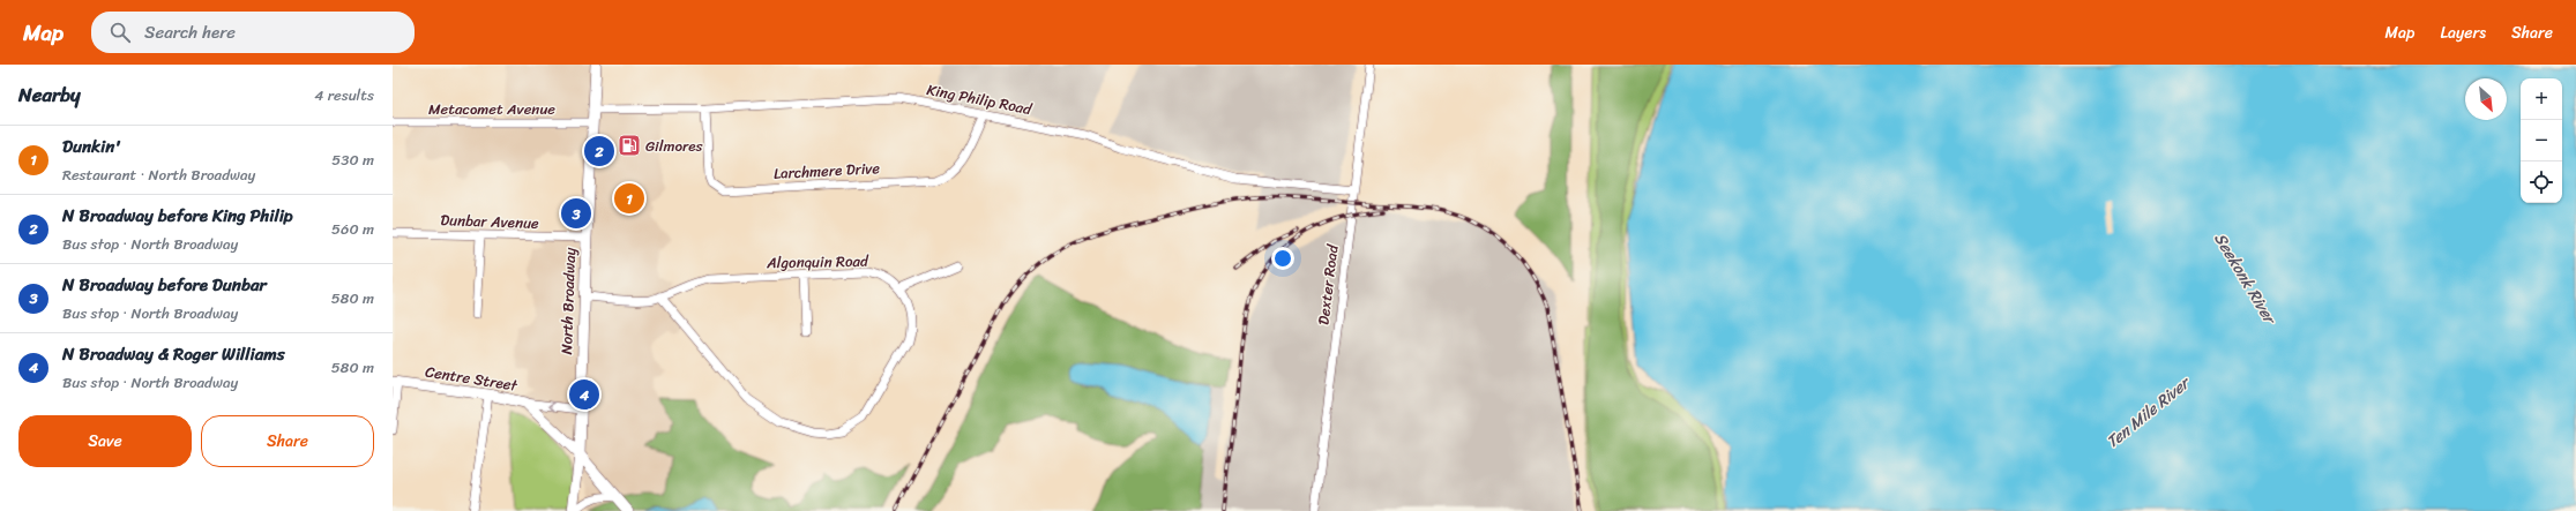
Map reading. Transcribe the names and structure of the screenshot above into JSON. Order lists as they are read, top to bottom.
{
  "streets": {
    "main road": ["North Broadway", "Centre Street"],
    "street": [
      "King Philip Road",
      "Metacomet Avenue",
      "Larchmere Drive",
      "Dunbar Avenue",
      "Algonquin Road",
      "Dexter Road"
    ]
  },
  "crossings": [
    ["King Philip Road", "Larchmere Drive"],
    ["King Philip Road", "Dexter Road"],
    ["King Philip Road", "North Broadway"],
    ["Metacomet Avenue", "North Broadway"],
    ["Dunbar Avenue", "North Broadway"],
    ["Algonquin Road", "North Broadway"],
    ["North Broadway", "Centre Street"]
  ],
  "water": ["Seekonk River", "Ten Mile River"],
  "places": {
    "fuel station": ["Gilmores"]
  },
  "north": "bottom right",
  "page": {
    "header": "Map",
    "search": "Search here",
    "nav": ["Map", "Layers", "Share"],
    "heading": ["Nearby", "4 results"],
    "map_buttons": ["+", "−"],
    "list": [
      {
        "mark": "1",
        "name": "Dunkin'",
        "note": "Restaurant · North Broadway",
        "value": "530 m"
      },
      {
        "mark": "2",
        "name": "N Broadway before King Philip",
        "note": "Bus stop · North Broadway",
        "value": "560 m"
      },
      {
        "mark": "3",
        "name": "N Broadway before Dunbar",
        "note": "Bus stop · North Broadway",
        "value": "580 m"
      },
      {
        "mark": "4",
        "name": "N Broadway & Roger Williams",
        "note": "Bus stop · North Broadway",
        "value": "580 m"
      }
    ],
    "pins": [
      "2",
      "1",
      "3",
      "4"
    ],
    "buttons": ["Save", "Share"]
  }
}
